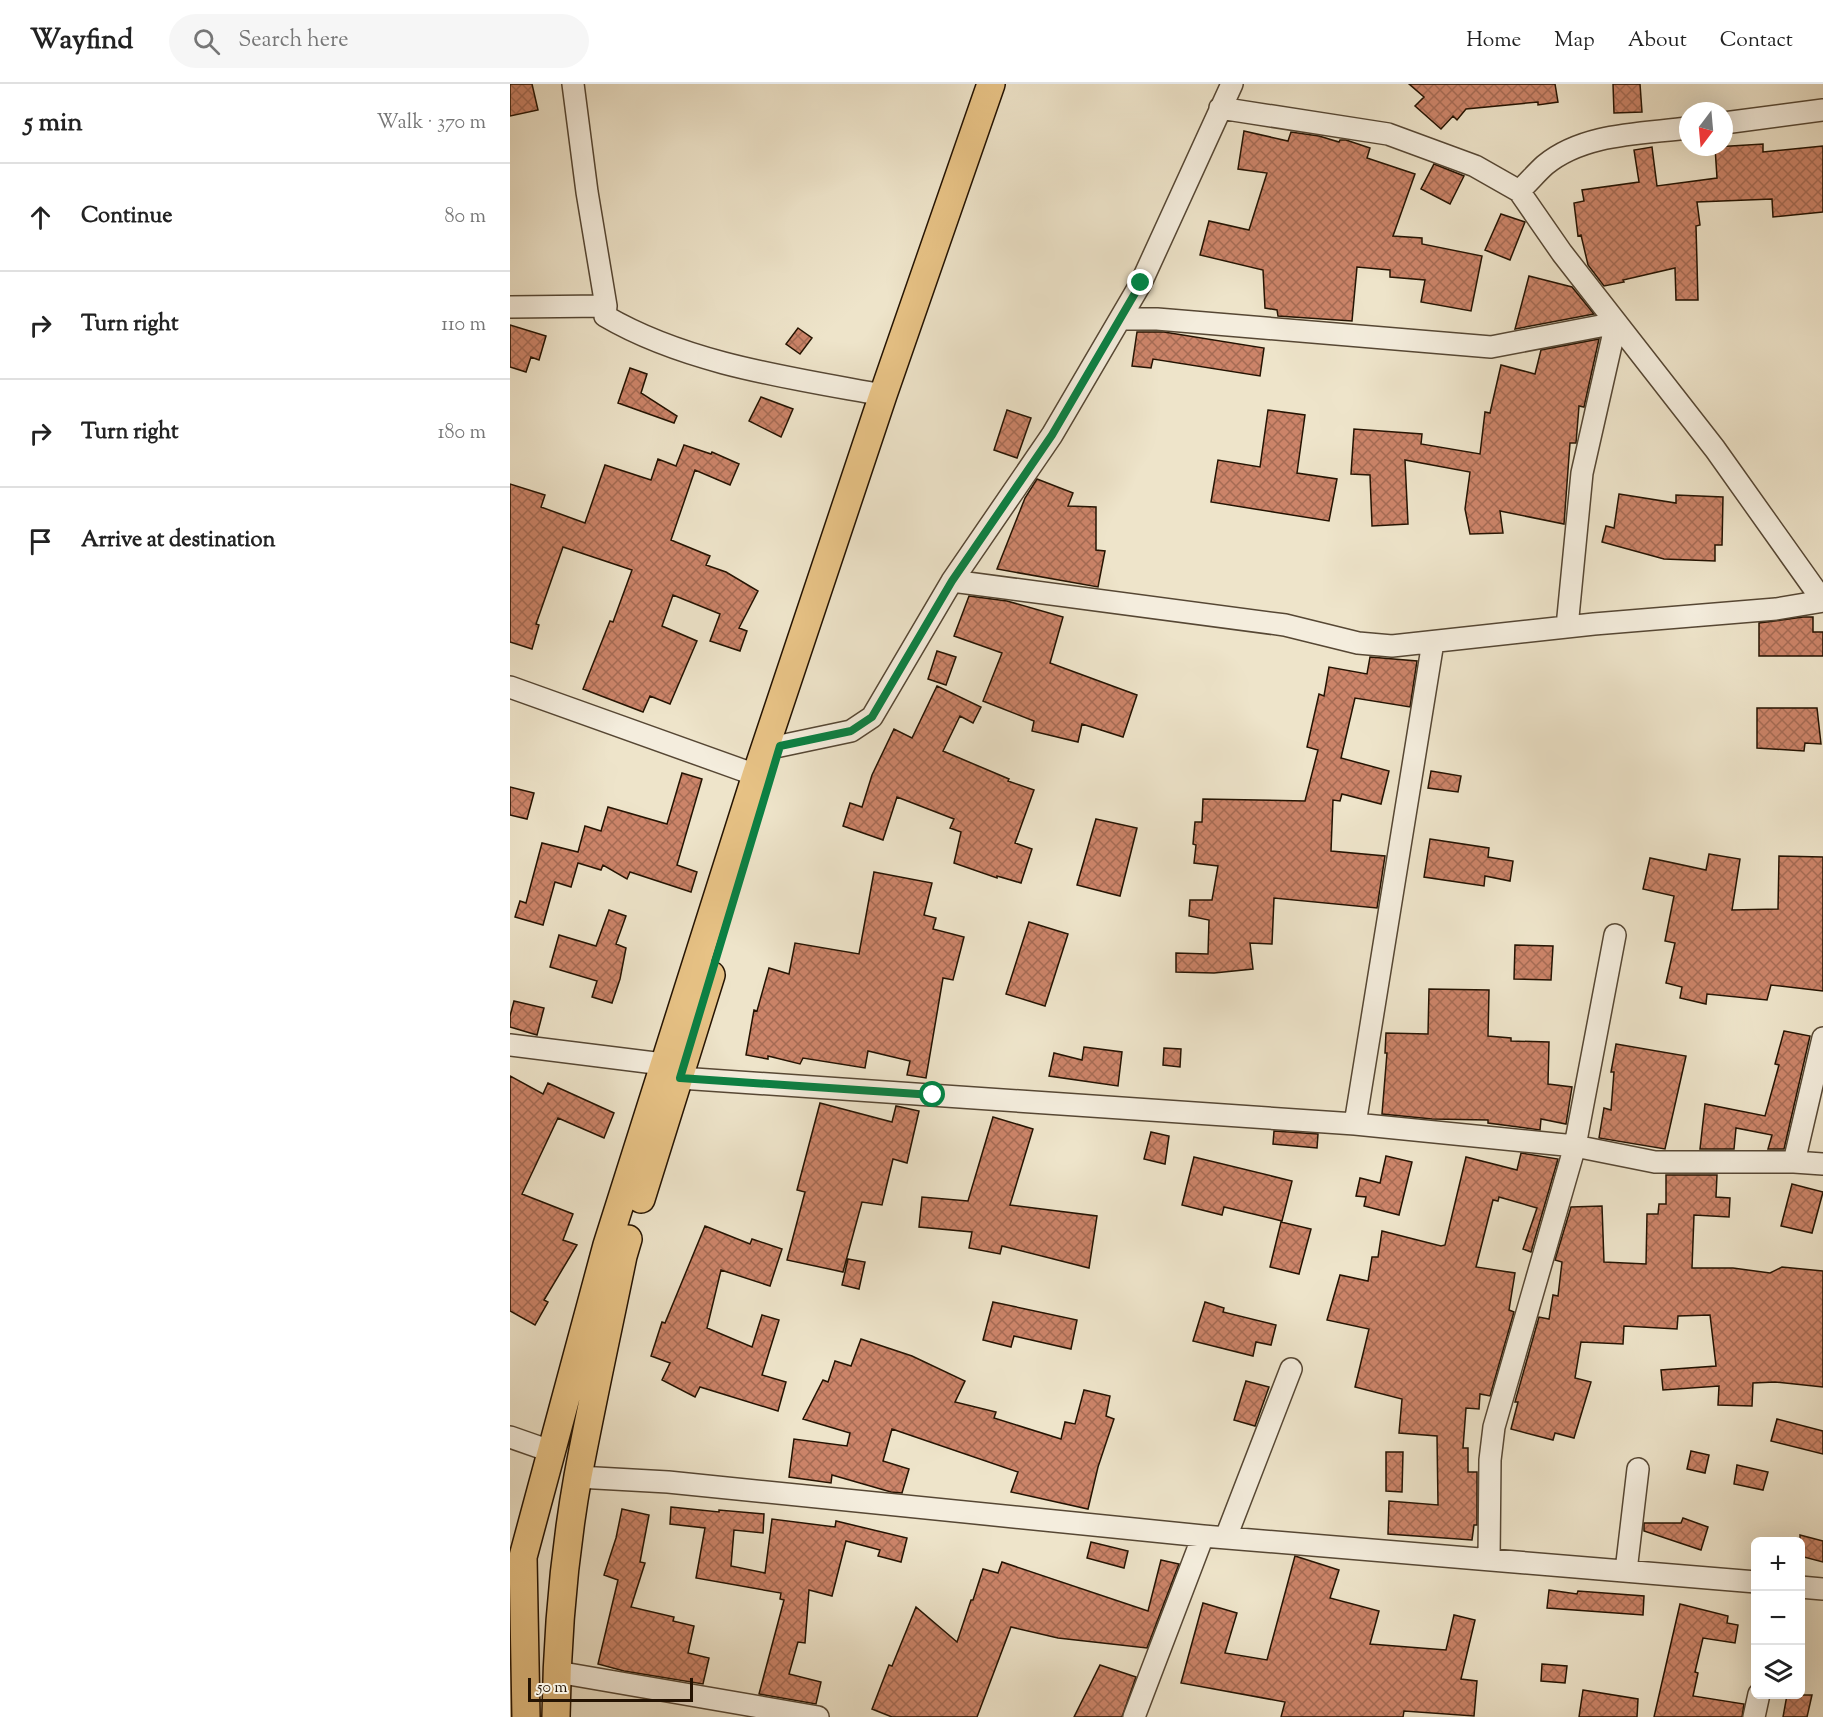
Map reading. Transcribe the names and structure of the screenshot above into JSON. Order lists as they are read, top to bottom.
{
  "scale_bar": "50 m",
  "north": "bottom",
  "page": {
    "header": "Wayfind",
    "search": "Search here",
    "nav": [
      "Home",
      "Map",
      "About",
      "Contact"
    ],
    "heading": ["5 min", "Walk · 370 m"],
    "list": [
      ["Continue", "80 m"],
      ["Turn right", "110 m"],
      ["Turn right", "180 m"],
      "Arrive at destination"
    ],
    "map_buttons": ["+", "−"],
    "scale": "50 m"
  }
}
